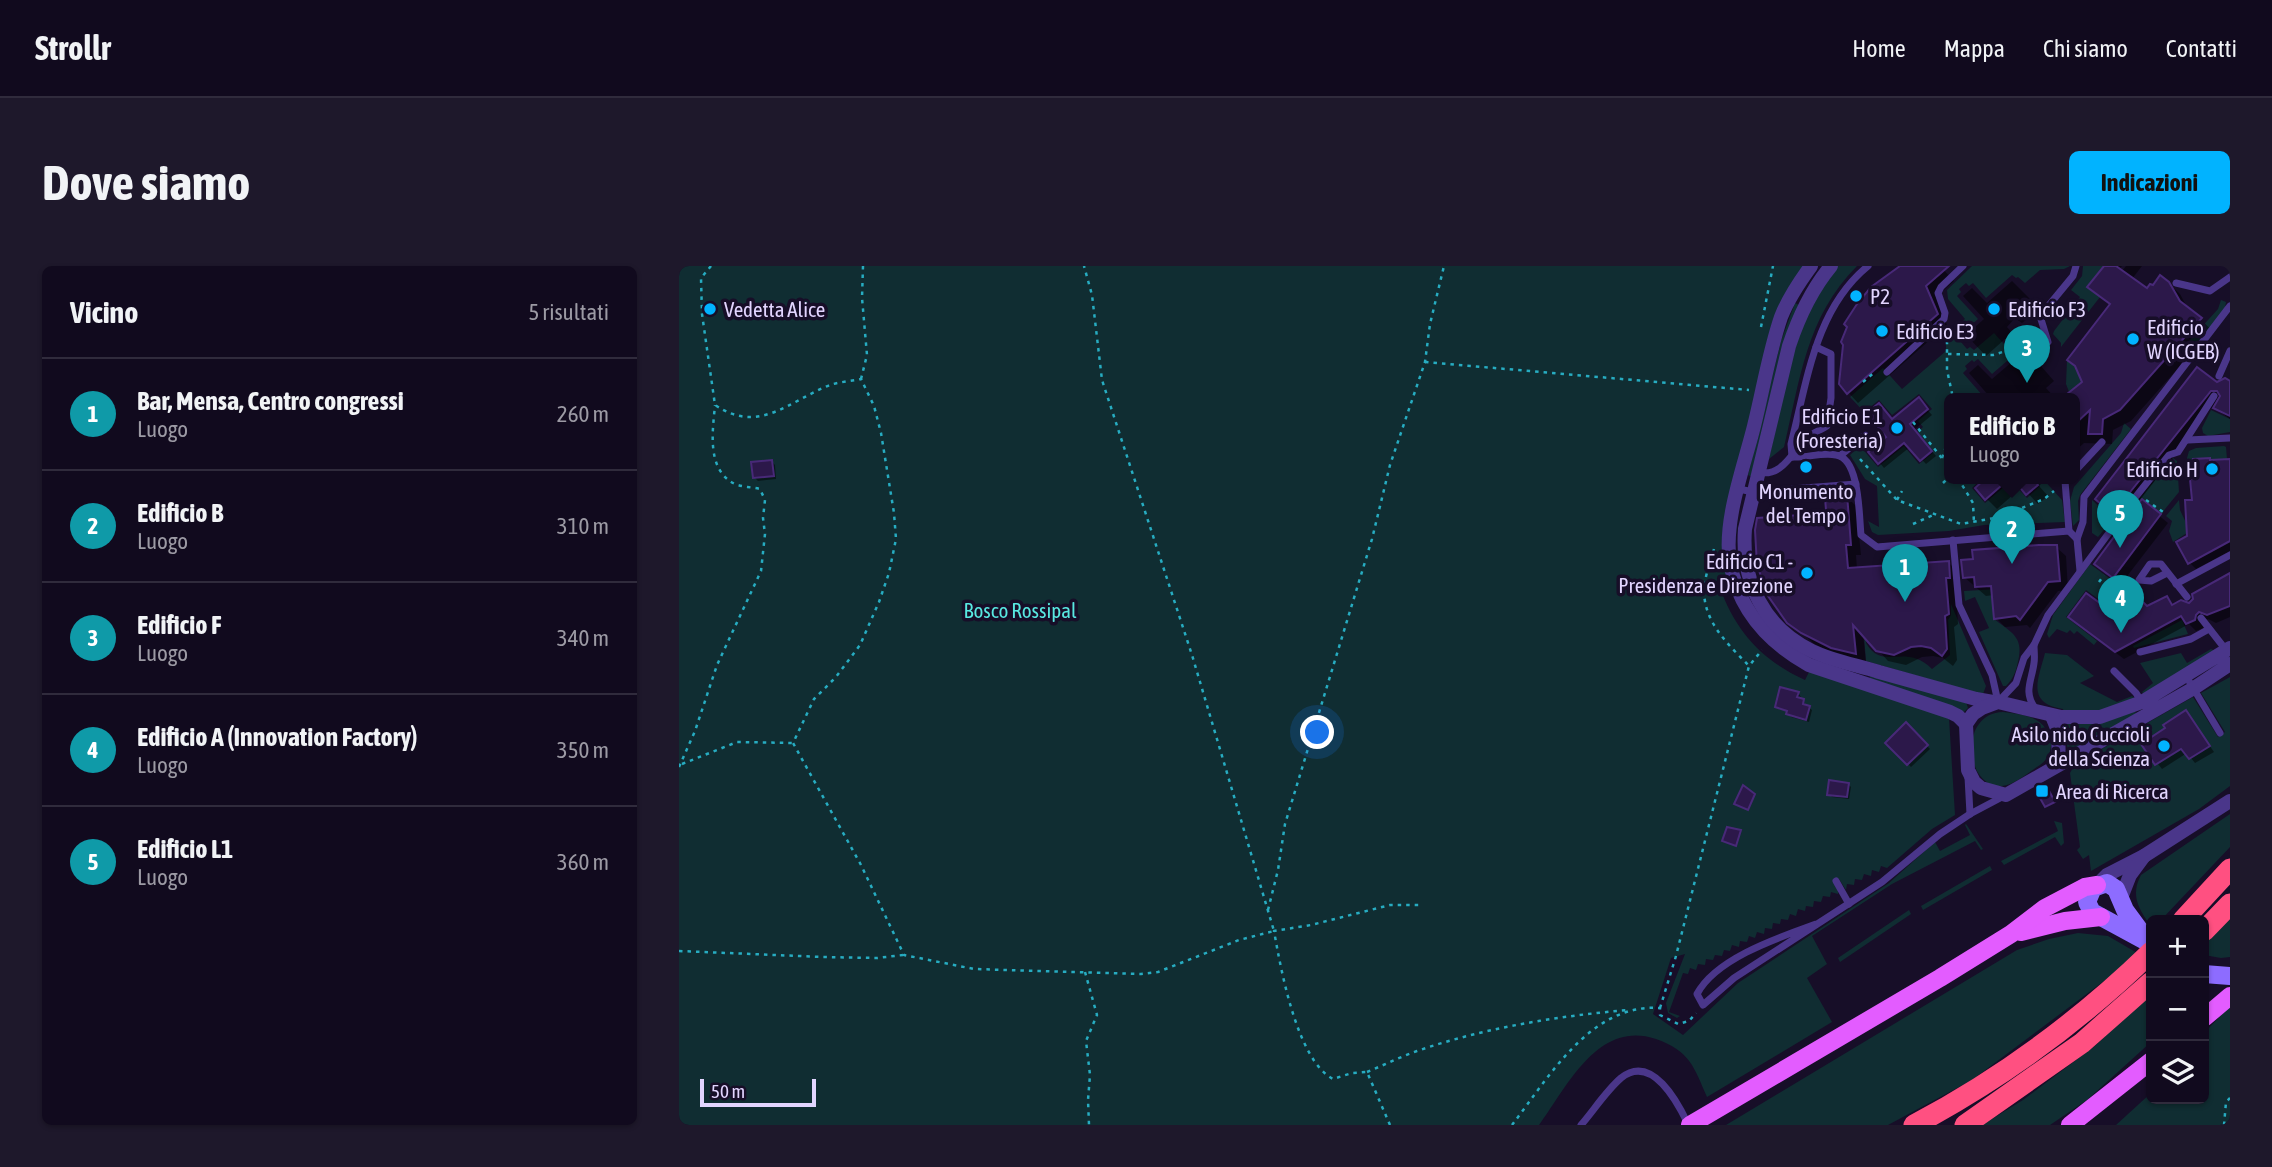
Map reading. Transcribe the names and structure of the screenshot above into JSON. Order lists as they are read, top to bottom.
{
  "parks": ["Bosco Rossipal"],
  "places": {
    "other": [
      "P2",
      "Vedetta Alice",
      "Edificio F3",
      "Edificio E3",
      "Edificio W (ICGEB)",
      "Edificio E 1 (Foresteria)",
      "Monumento del Tempo",
      "Edificio H",
      "Edificio C1 - Presidenza e Direzione",
      "Asilo nido Cuccioli della Scienza"
    ],
    "transit": ["Area di Ricerca"]
  },
  "scale_bar": "50 m",
  "page": {
    "header": "Strollr",
    "nav": [
      "Home",
      "Mappa",
      "Chi siamo",
      "Contatti"
    ],
    "buttons": "Indicazioni",
    "title": "Dove siamo",
    "heading": ["Vicino", "5 risultati"],
    "pins": [
      "3",
      "5",
      "2",
      "1",
      "4"
    ],
    "list": [
      {
        "mark": "1",
        "name": "Bar, Mensa, Centro congressi",
        "note": "Luogo",
        "value": "260 m"
      },
      {
        "mark": "2",
        "name": "Edificio B",
        "note": "Luogo",
        "value": "310 m"
      },
      {
        "mark": "3",
        "name": "Edificio F",
        "note": "Luogo",
        "value": "340 m"
      },
      {
        "mark": "4",
        "name": "Edificio A (Innovation Factory)",
        "note": "Luogo",
        "value": "350 m"
      },
      {
        "mark": "5",
        "name": "Edificio L1",
        "note": "Luogo",
        "value": "360 m"
      }
    ],
    "popup": ["Edificio B", "Luogo"],
    "map_buttons": ["+", "−"],
    "scale": "50 m"
  }
}
